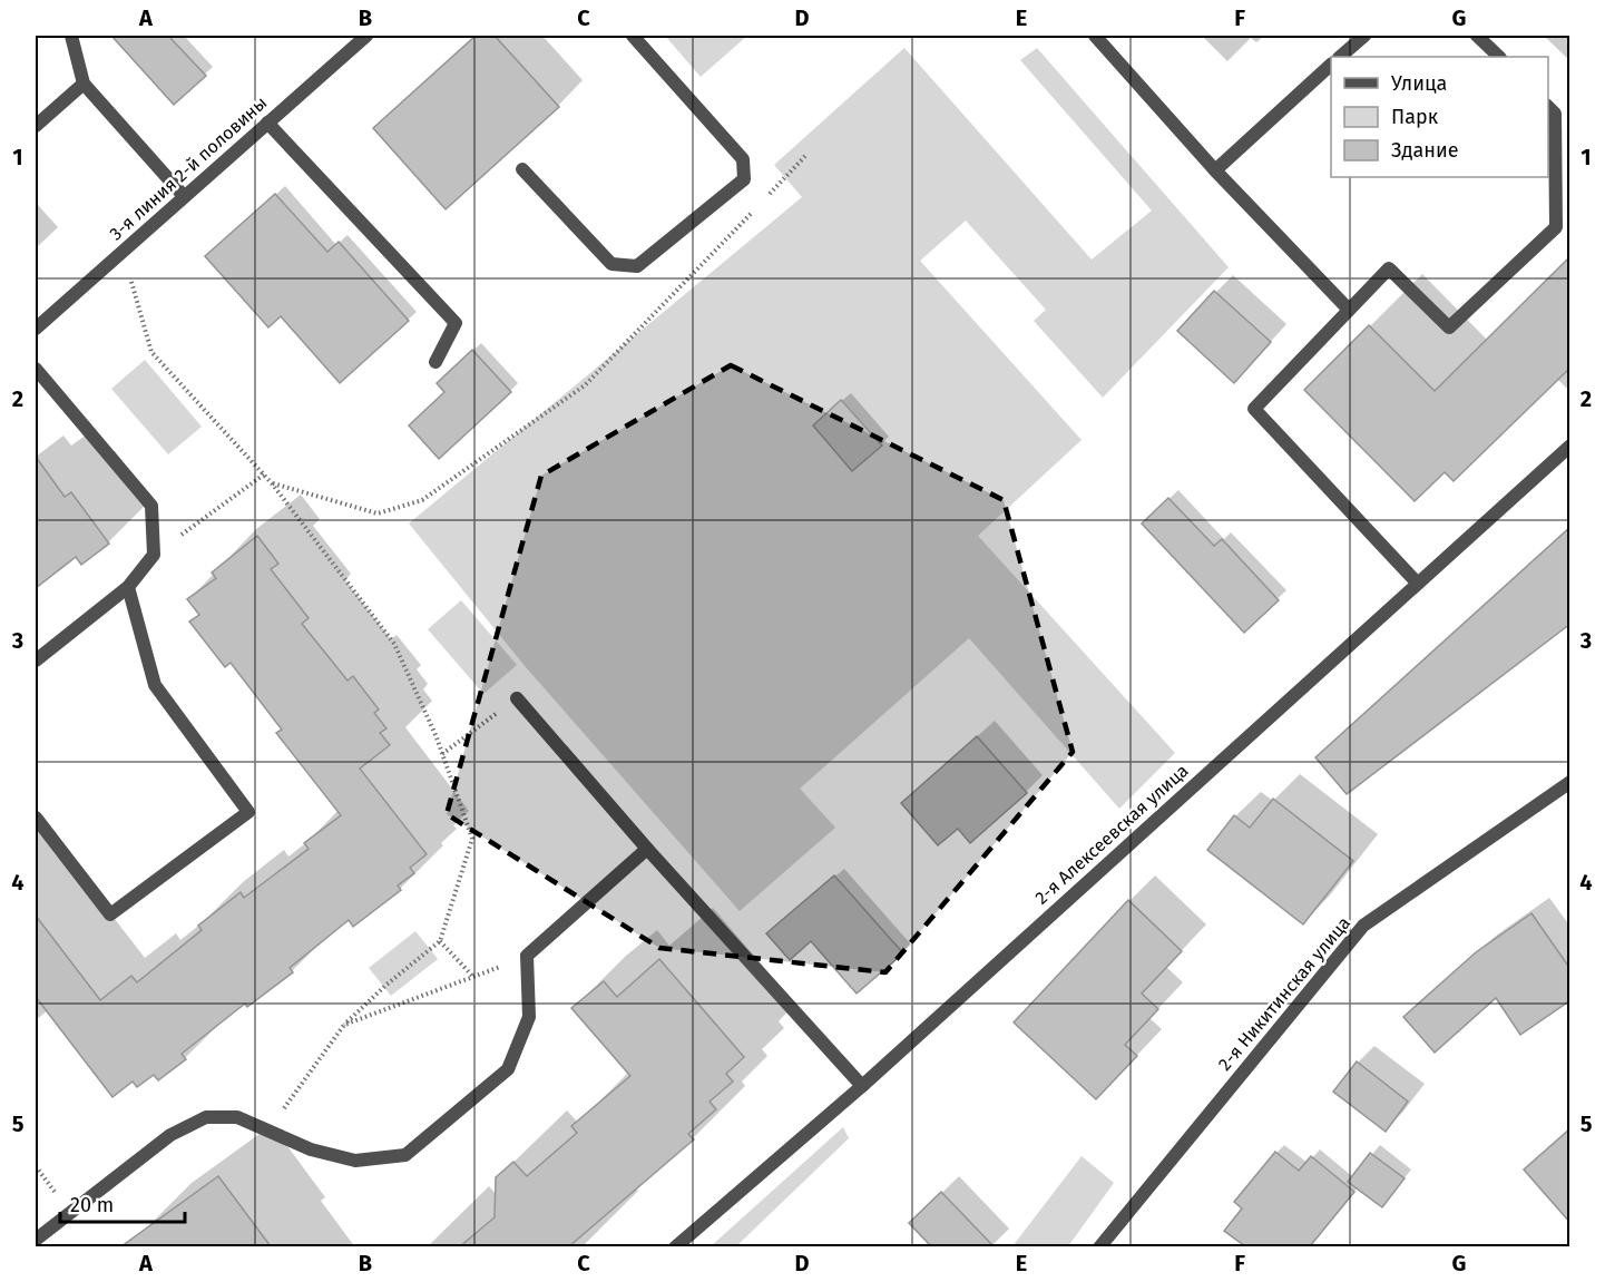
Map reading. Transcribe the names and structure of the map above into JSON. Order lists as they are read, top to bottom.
{
  "streets": {
    "street": ["3-я линия 2-й половины", "2-я Алексеевская улица", "2-я Никитинская улица"]
  },
  "legend": ["Улица", "Парк", "Здание"],
  "scale_bar": "20 m",
  "grid": {
    "columns": [
      "A",
      "B",
      "C",
      "D",
      "E",
      "F",
      "G"
    ],
    "rows": [
      "1",
      "2",
      "3",
      "4",
      "5"
    ]
  }
}
